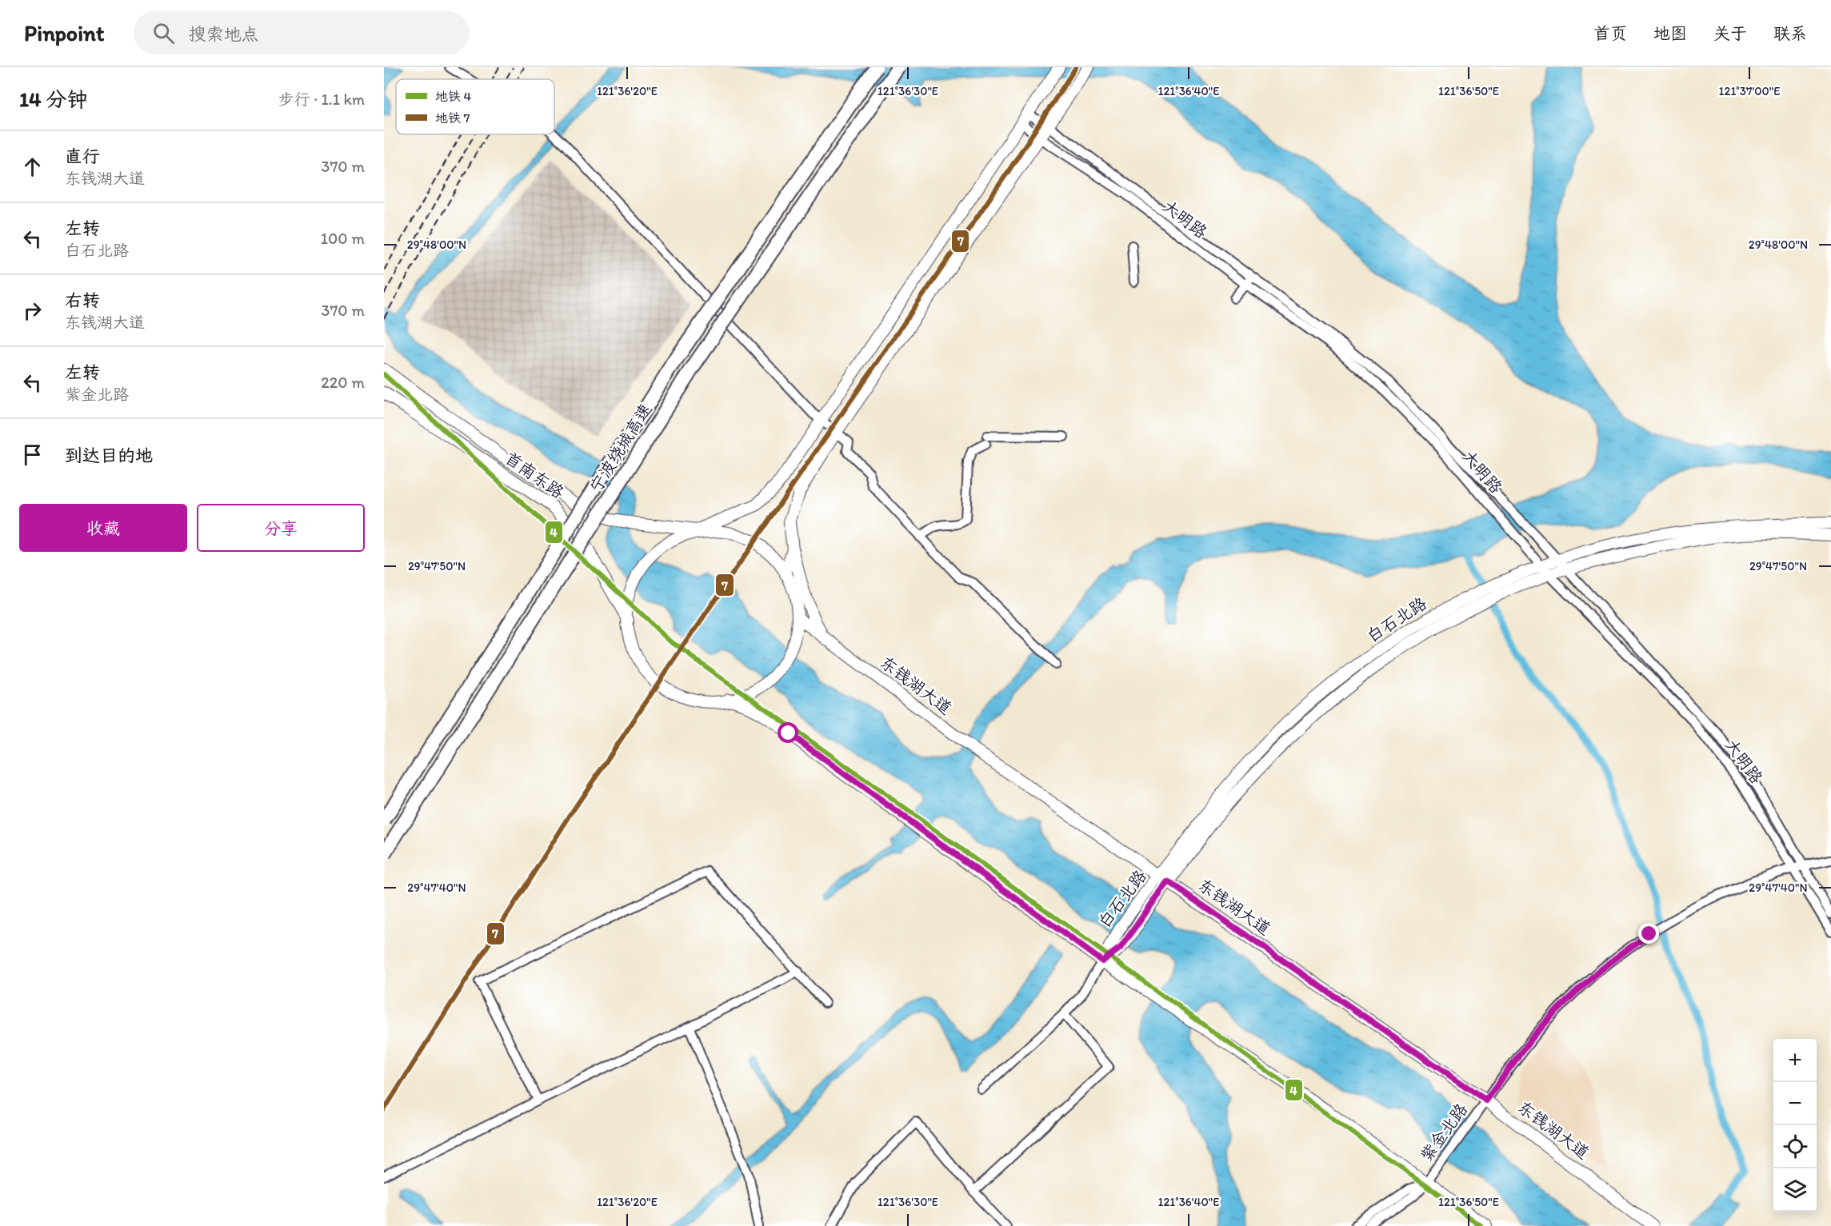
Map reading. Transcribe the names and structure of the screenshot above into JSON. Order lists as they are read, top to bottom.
{
  "streets": {
    "highway": ["宁波绕城高速"],
    "main road": ["首南东路", "白石北路", "东钱湖大道"],
    "street": ["大明路", "紫金北路"]
  },
  "crossings": [
    ["大明路", "白石北路"],
    ["大明路", "紫金北路"],
    ["首南东路", "东钱湖大道"],
    ["白石北路", "东钱湖大道"],
    ["东钱湖大道", "紫金北路"]
  ],
  "lines": ["metro line 7", "metro line 4"],
  "legend": ["地铁 4", "地铁 7"],
  "page": {
    "header": "Pinpoint",
    "search": "搜索地点",
    "nav": [
      "首页",
      "地图",
      "关于",
      "联系"
    ],
    "heading": ["14 分钟", "步行 · 1.1 km"],
    "list": [
      ["直行", "东钱湖大道", "370 m"],
      ["左转", "白石北路", "100 m"],
      ["右转", "东钱湖大道", "370 m"],
      ["左转", "紫金北路", "220 m"],
      "到达目的地"
    ],
    "buttons": ["收藏", "分享"],
    "map_buttons": ["+", "−"]
  },
  "coordinates": [
    "121°36'20\"E",
    "121°36'30\"E",
    "121°36'40\"E",
    "121°36'50\"E",
    "121°37'00\"E",
    "29°48'00\"N",
    "29°47'50\"N",
    "29°47'40\"N"
  ]
}
